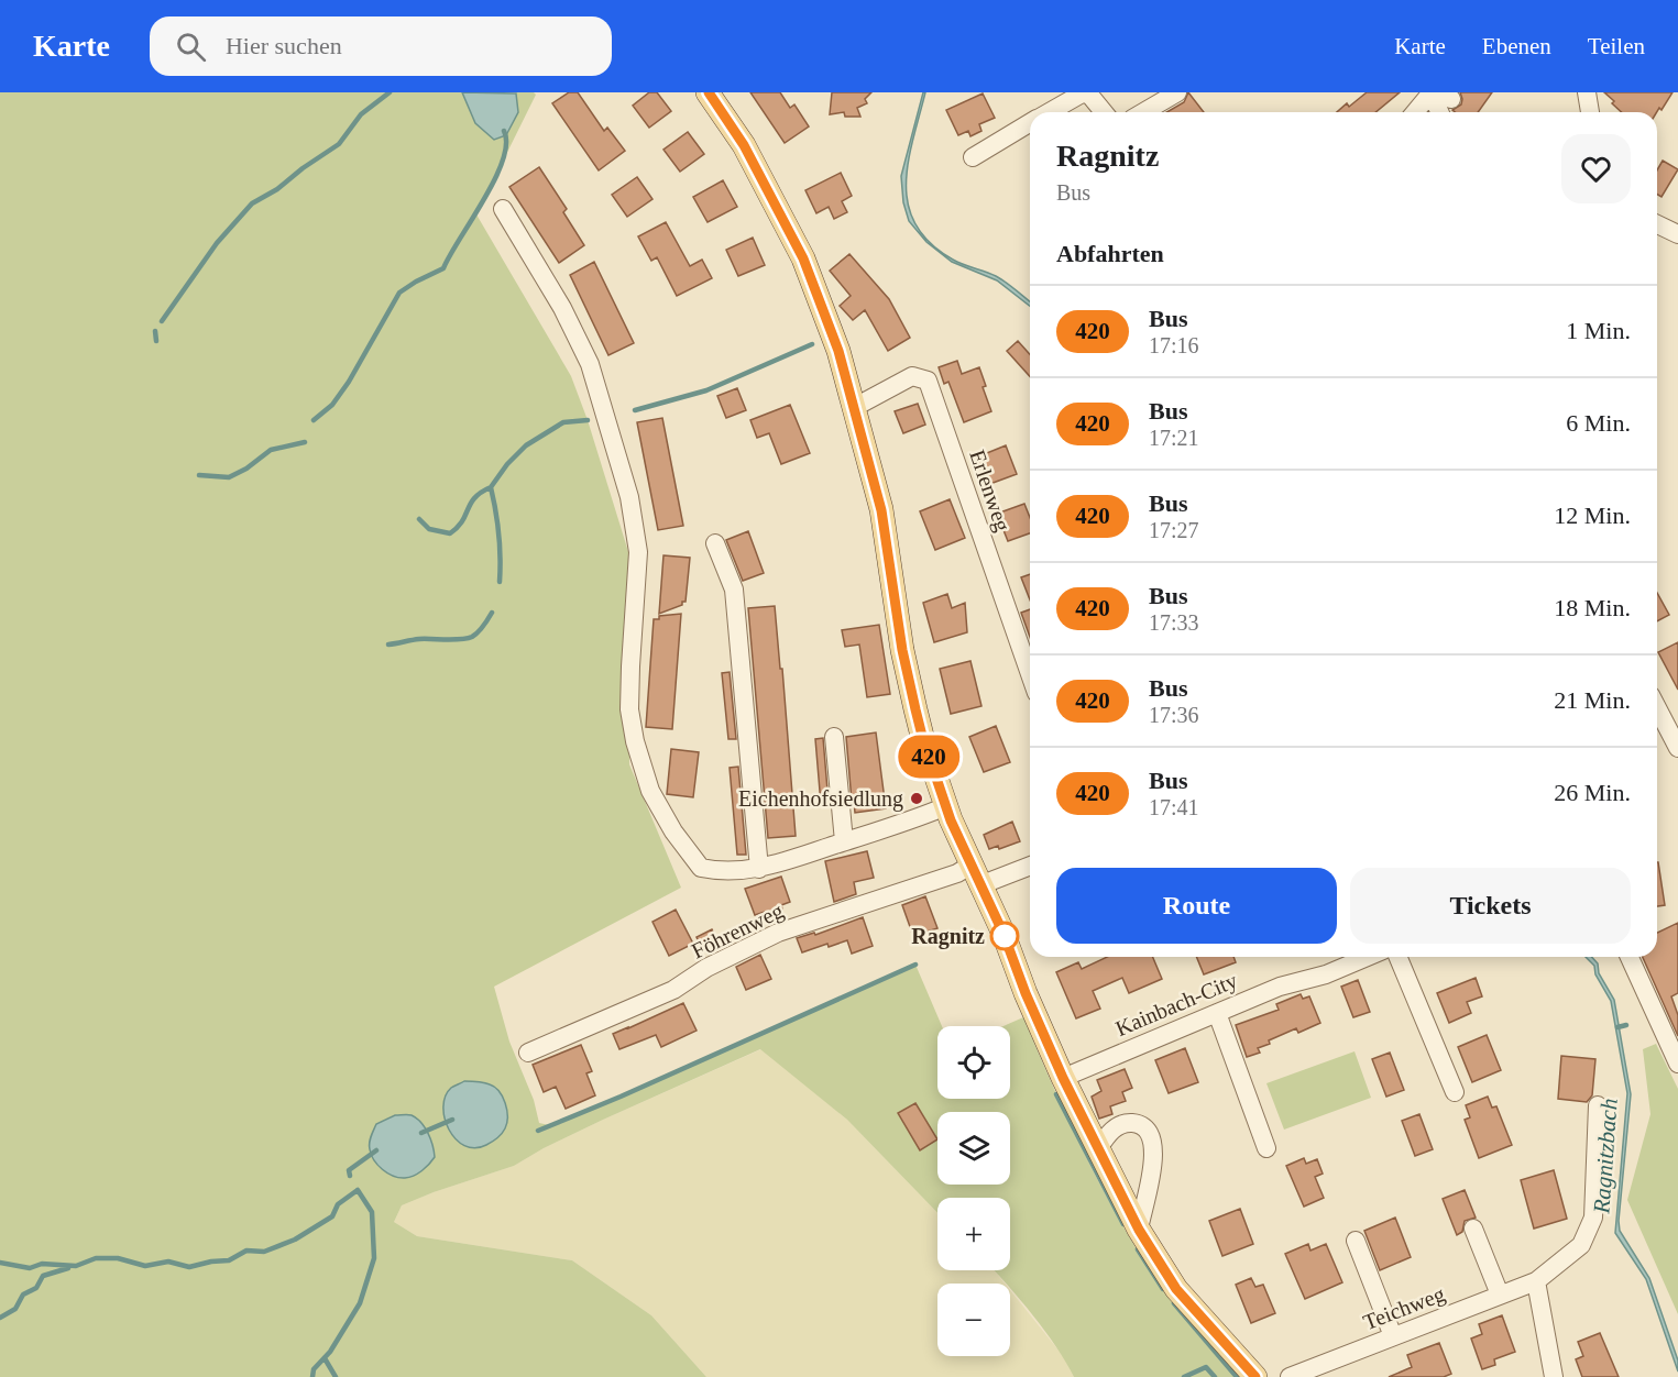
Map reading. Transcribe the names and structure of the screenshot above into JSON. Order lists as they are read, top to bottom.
{
  "streets": {
    "street": [
      "Erlenweg",
      "Föhrenweg",
      "Kainbach-City",
      "Teichweg"
    ]
  },
  "water": ["Ragnitzbach"],
  "places": ["Eichenhofsiedlung", "Ragnitz"],
  "lines": ["bus line 420"],
  "page": {
    "header": "Karte",
    "search": "Hier suchen",
    "nav": ["Karte", "Ebenen", "Teilen"],
    "on_map": "420",
    "heading": [
      ["Ragnitz", "Bus"],
      "Abfahrten"
    ],
    "list": [
      {
        "mark": "420",
        "name": "Bus",
        "note": "17:16",
        "value": "1 Min."
      },
      {
        "mark": "420",
        "name": "Bus",
        "note": "17:21",
        "value": "6 Min."
      },
      {
        "mark": "420",
        "name": "Bus",
        "note": "17:27",
        "value": "12 Min."
      },
      {
        "mark": "420",
        "name": "Bus",
        "note": "17:33",
        "value": "18 Min."
      },
      {
        "mark": "420",
        "name": "Bus",
        "note": "17:36",
        "value": "21 Min."
      },
      {
        "mark": "420",
        "name": "Bus",
        "note": "17:41",
        "value": "26 Min."
      }
    ],
    "buttons": ["Route", "Tickets"],
    "map_buttons": ["+", "−"]
  }
}
